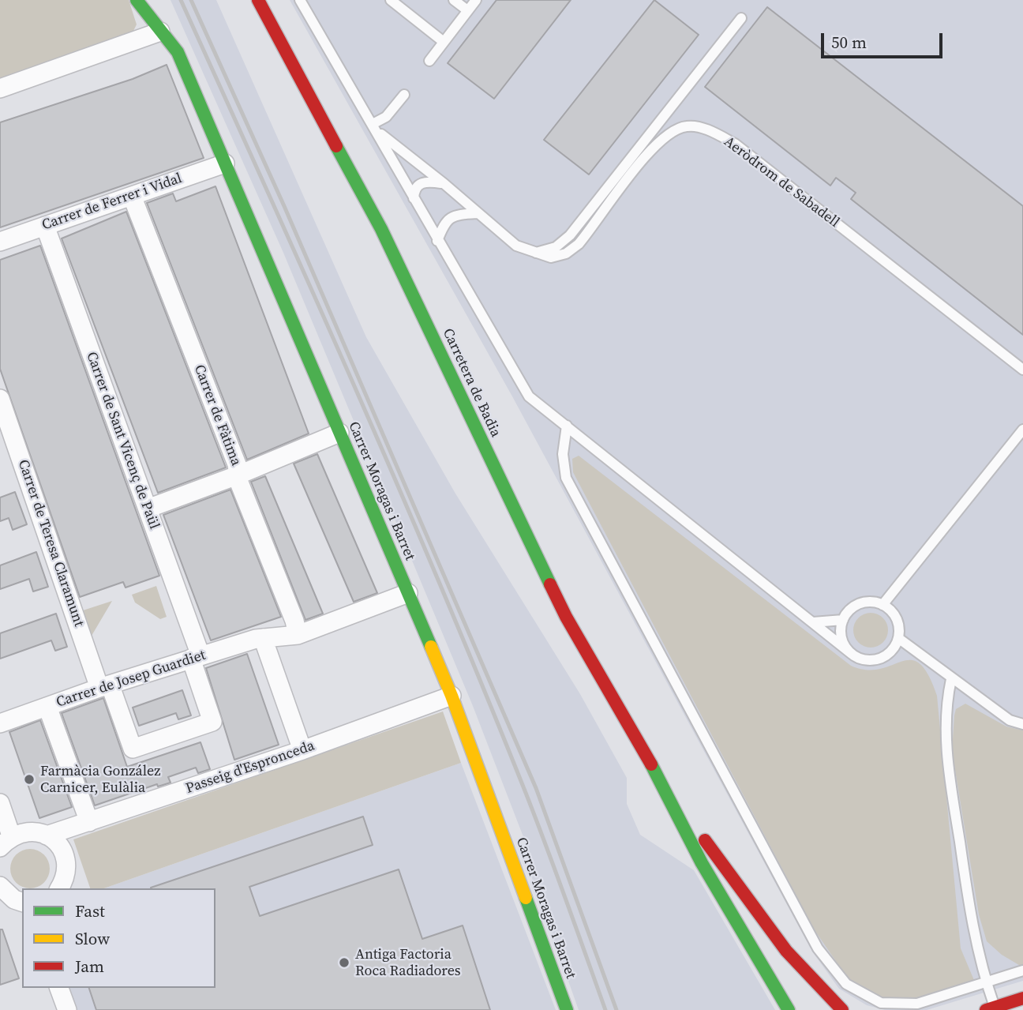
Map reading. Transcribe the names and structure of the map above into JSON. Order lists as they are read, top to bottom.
{
  "streets": {
    "street": [
      "Carrer de Ferrer i Vidal",
      "Carretera de Badia",
      "Carrer de Fàtima",
      "Carrer de Sant Vicenç de Paül",
      "Carrer Moragas i Barret",
      "Carrer de Teresa Claramunt",
      "Carrer de Josep Guardiet",
      "Passeig d'Espronceda"
    ],
    "lane": ["Aeròdrom de Sabadell"]
  },
  "crossings": [
    ["Carrer de Ferrer i Vidal", "Carrer de Fàtima"],
    ["Carrer de Ferrer i Vidal", "Carrer de Sant Vicenç de Paül"],
    ["Carrer de Ferrer i Vidal", "Carrer Moragas i Barret"],
    ["Carrer de Fàtima", "Carrer de Josep Guardiet"],
    ["Carrer de Sant Vicenç de Paül", "Carrer de Teresa Claramunt"],
    ["Carrer de Sant Vicenç de Paül", "Carrer de Josep Guardiet"],
    ["Carrer Moragas i Barret", "Carrer de Josep Guardiet"],
    ["Carrer Moragas i Barret", "Passeig d'Espronceda"],
    ["Carrer de Teresa Claramunt", "Carrer de Josep Guardiet"]
  ],
  "places": ["Farmàcia González Carnicer, Eulàlia", "Antiga Factoria Roca Radiadores"],
  "legend": ["Fast", "Slow", "Jam"],
  "scale_bar": "50 m"
}
